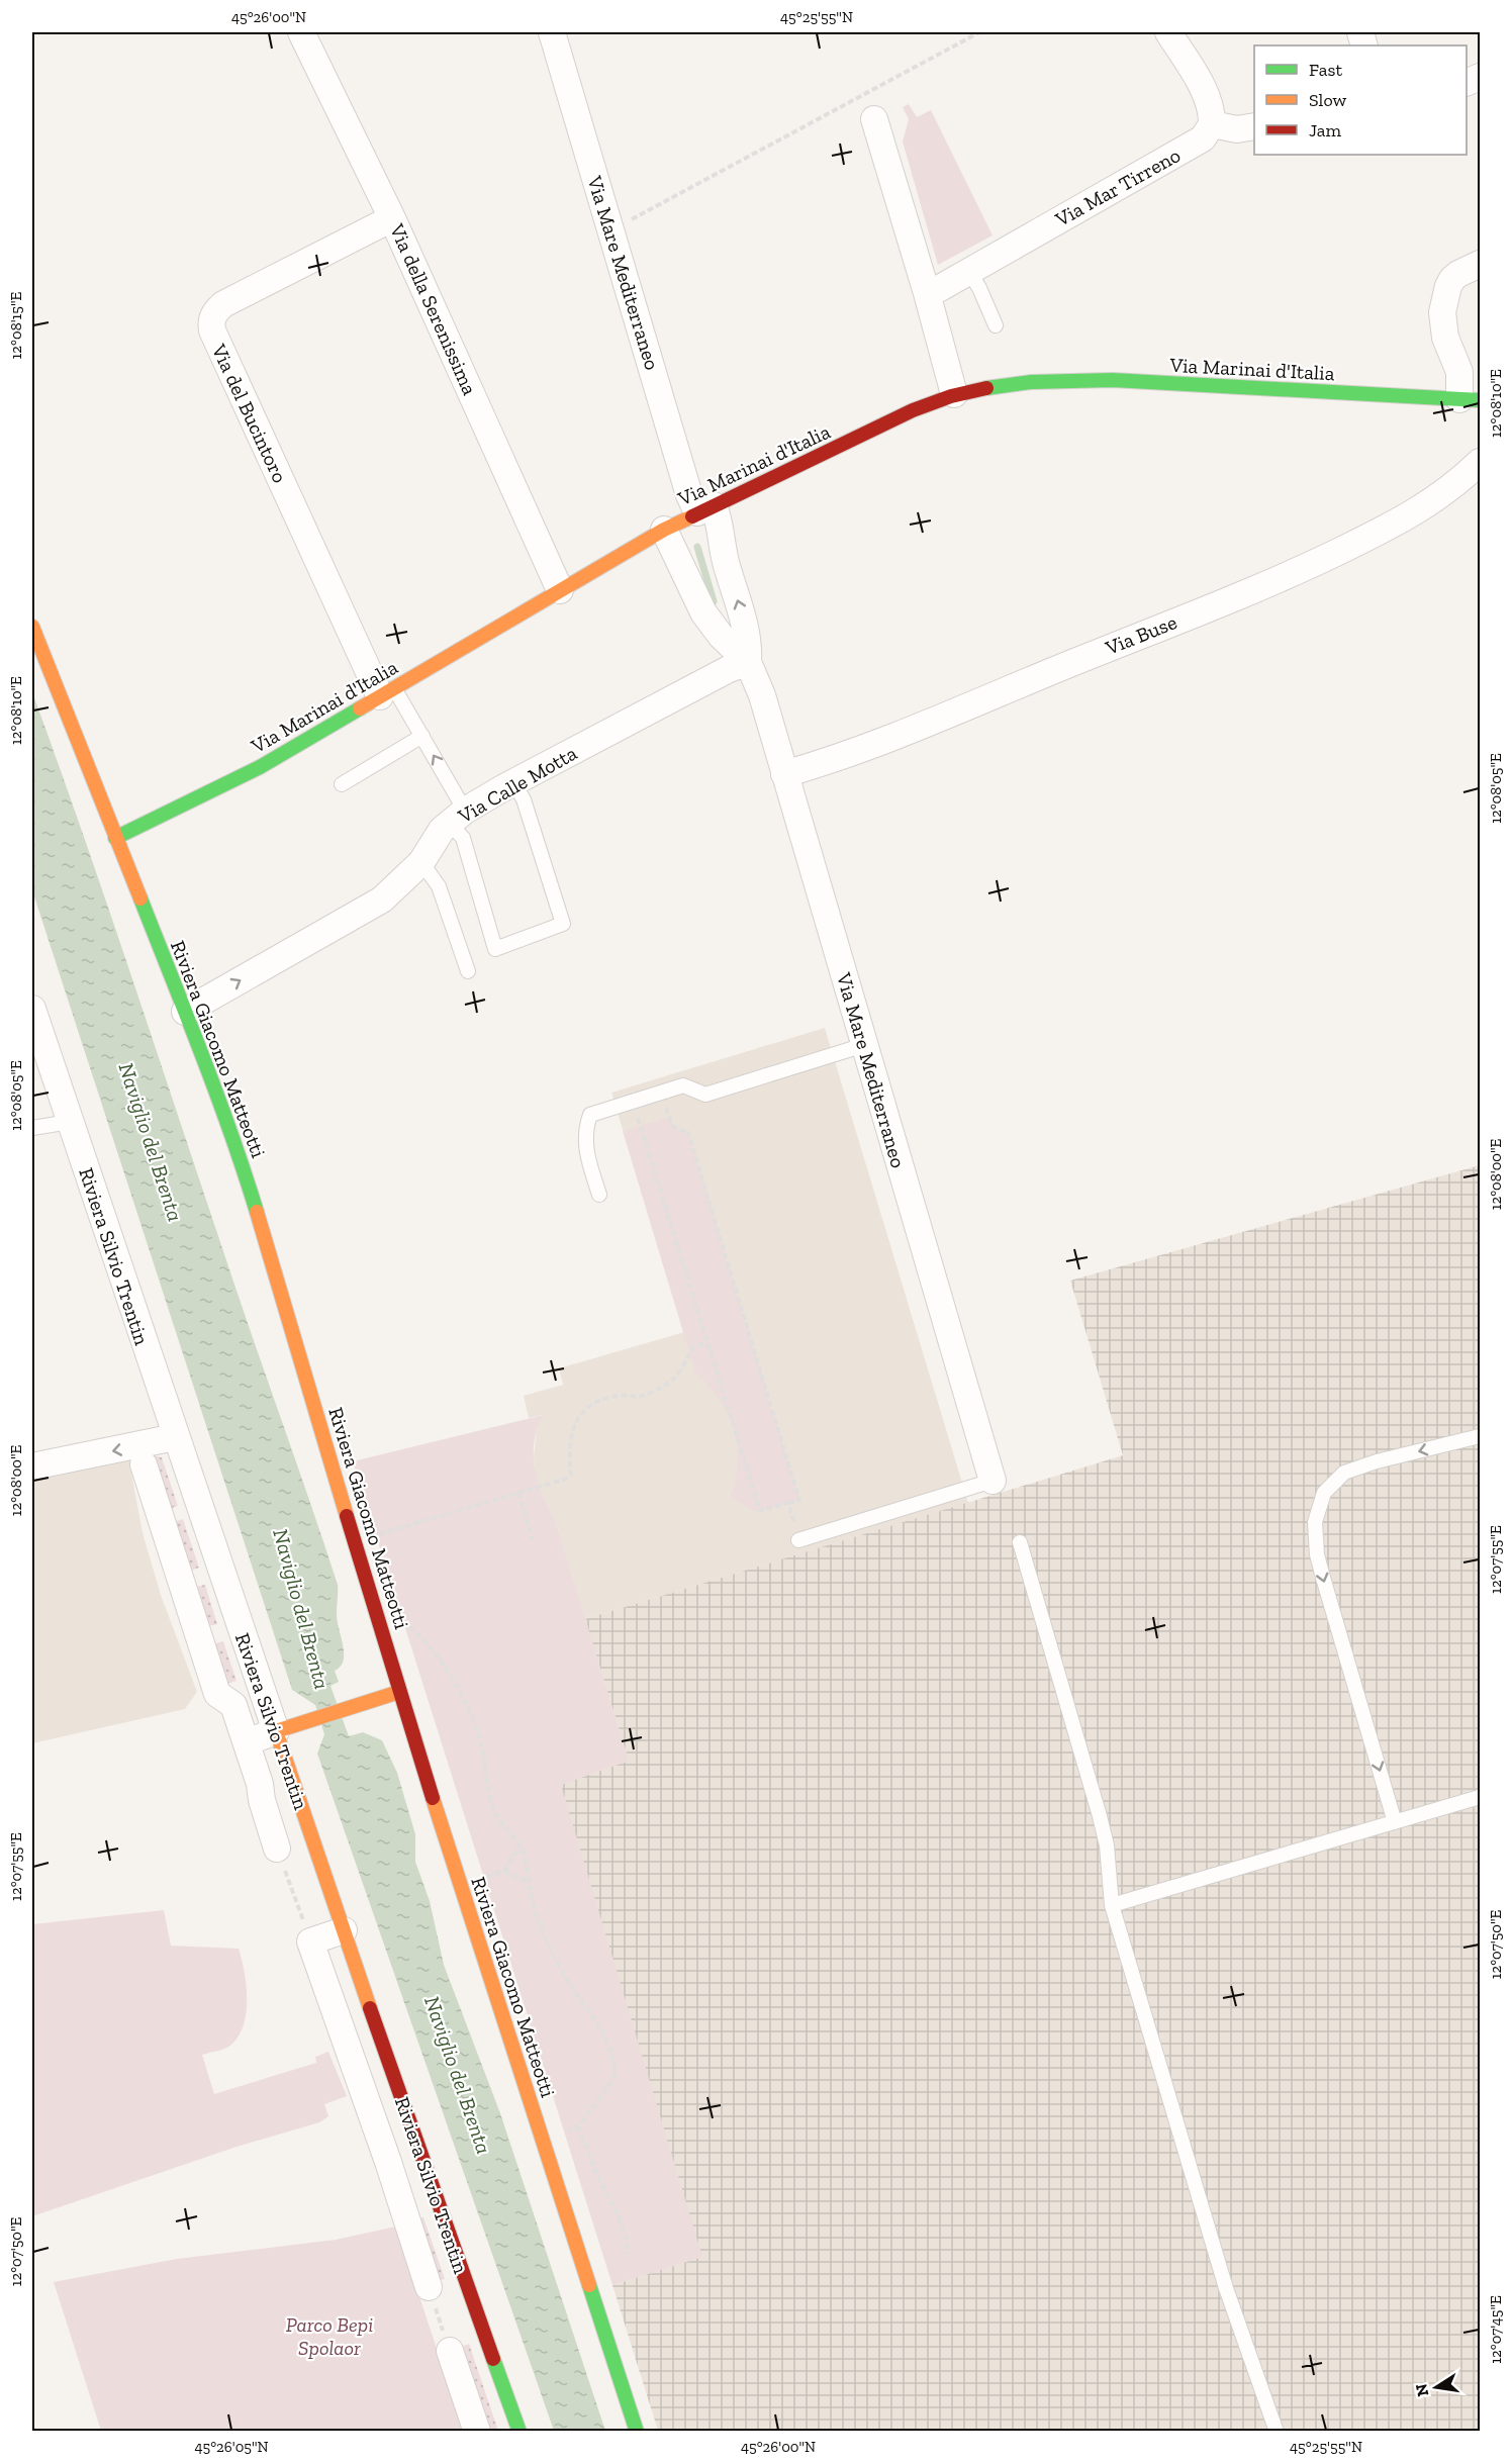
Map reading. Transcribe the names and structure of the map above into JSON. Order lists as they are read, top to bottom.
{
  "streets": {
    "street": [
      "Via Mar Tirreno",
      "Via Mare Mediterraneo",
      "Via della Serenissima",
      "Via Marinai d'Italia",
      "Via del Bucintoro",
      "Via Buse",
      "Via Calle Motta",
      "Riviera Giacomo Matteotti",
      "Riviera Silvio Trentin"
    ]
  },
  "crossings": [
    ["Via Mare Mediterraneo", "Via Marinai d'Italia"],
    ["Via Mare Mediterraneo", "Via Buse"],
    ["Via Mare Mediterraneo", "Via Calle Motta"],
    ["Via della Serenissima", "Via Marinai d'Italia"],
    ["Via della Serenissima", "Via del Bucintoro"],
    ["Via Marinai d'Italia", "Via del Bucintoro"],
    ["Via Marinai d'Italia", "Riviera Giacomo Matteotti"],
    ["Via Calle Motta", "Riviera Giacomo Matteotti"]
  ],
  "one_way": ["Via Calle Motta"],
  "water": ["Naviglio del Brenta"],
  "parks": ["Parco Bepi Spolaor"],
  "legend": ["Fast", "Slow", "Jam"],
  "north": "left",
  "coordinates": [
    "45°26'00\"N",
    "45°25'55\"N",
    "12°08'15\"E",
    "12°08'10\"E",
    "12°08'05\"E",
    "12°08'00\"E",
    "12°07'55\"E",
    "12°07'50\"E",
    "12°07'45\"E",
    "45°26'05\"N"
  ]
}
